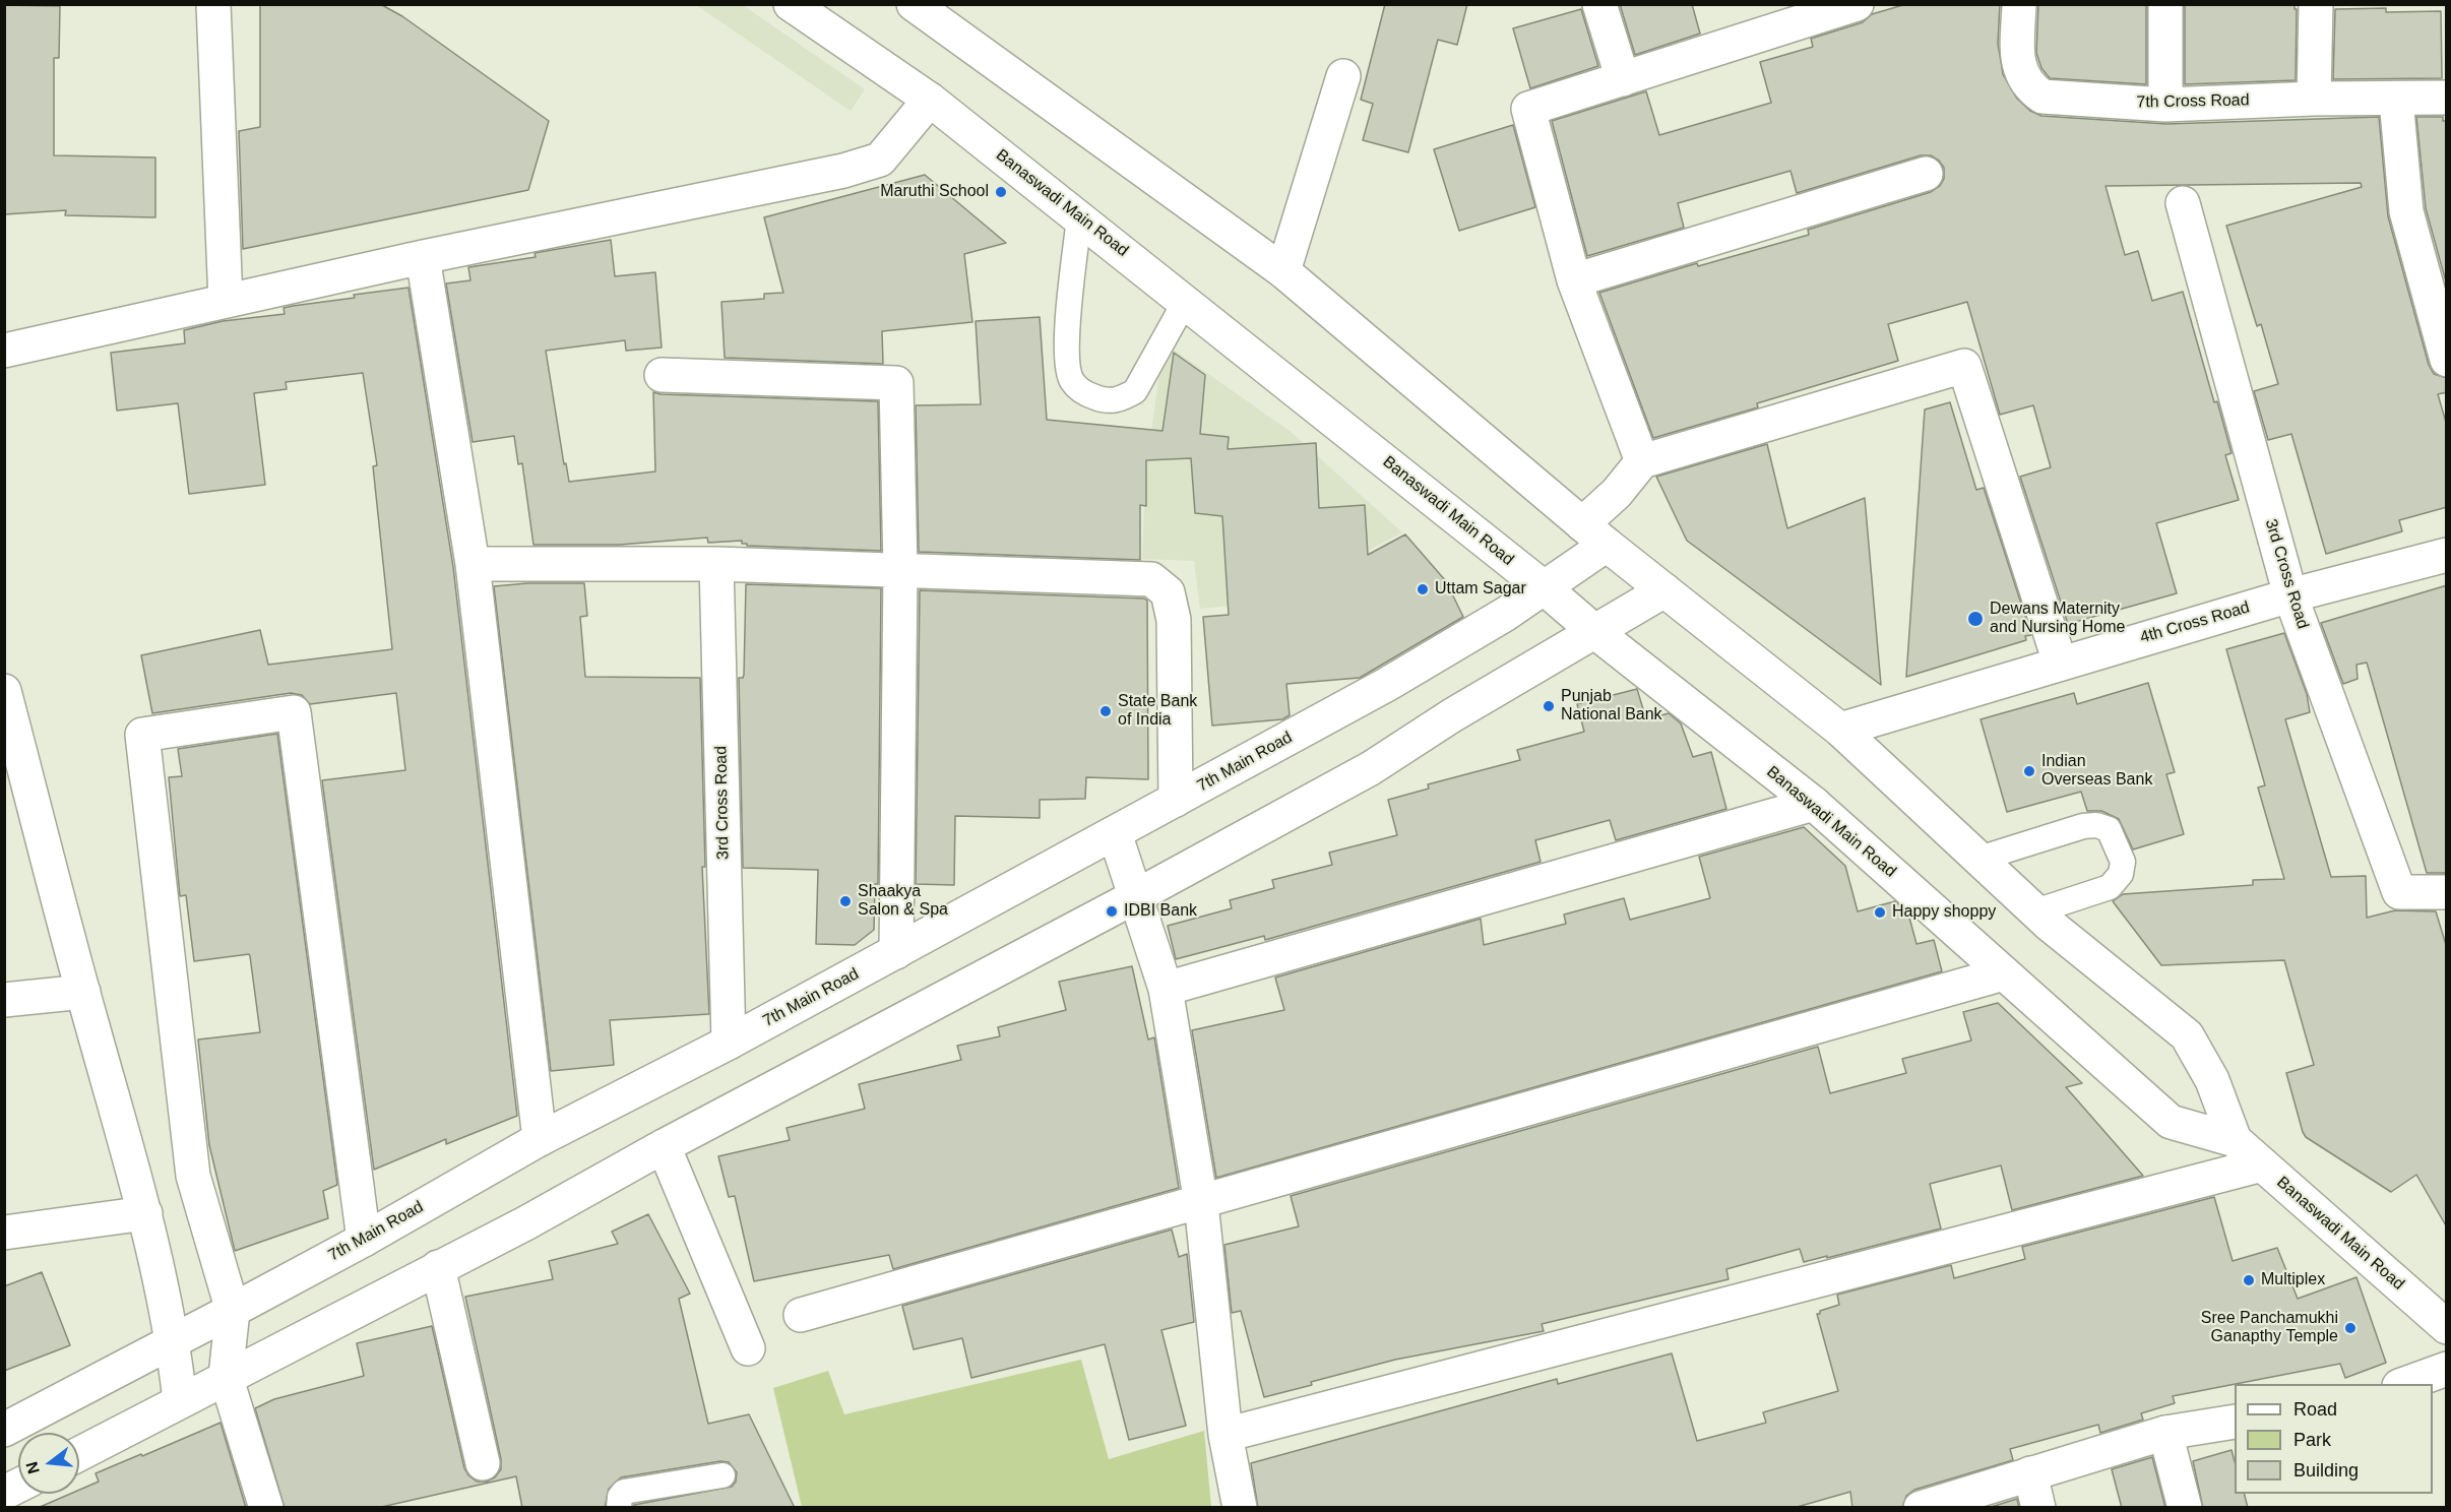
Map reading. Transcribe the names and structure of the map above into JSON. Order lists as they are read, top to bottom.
{
  "streets": {
    "street": [
      "7th Cross Road",
      "Banaswadi Main Road",
      "3rd Cross Road",
      "4th Cross Road",
      "7th Main Road"
    ]
  },
  "crossings": [
    ["Banaswadi Main Road", "4th Cross Road"],
    ["Banaswadi Main Road", "7th Main Road"],
    ["3rd Cross Road", "4th Cross Road"],
    ["3rd Cross Road", "7th Main Road"]
  ],
  "places": [
    "Maruthi School",
    "Uttam Sagar",
    "Dewans Maternity and Nursing Home",
    "Punjab National Bank",
    "State Bank of India",
    "Indian Overseas Bank",
    "Shaakya Salon & Spa",
    "IDBI Bank",
    "Happy shoppy",
    "Multiplex",
    "Sree Panchamukhi Ganapthy Temple"
  ],
  "legend": ["Road", "Park", "Building"],
  "north": "left"
}
